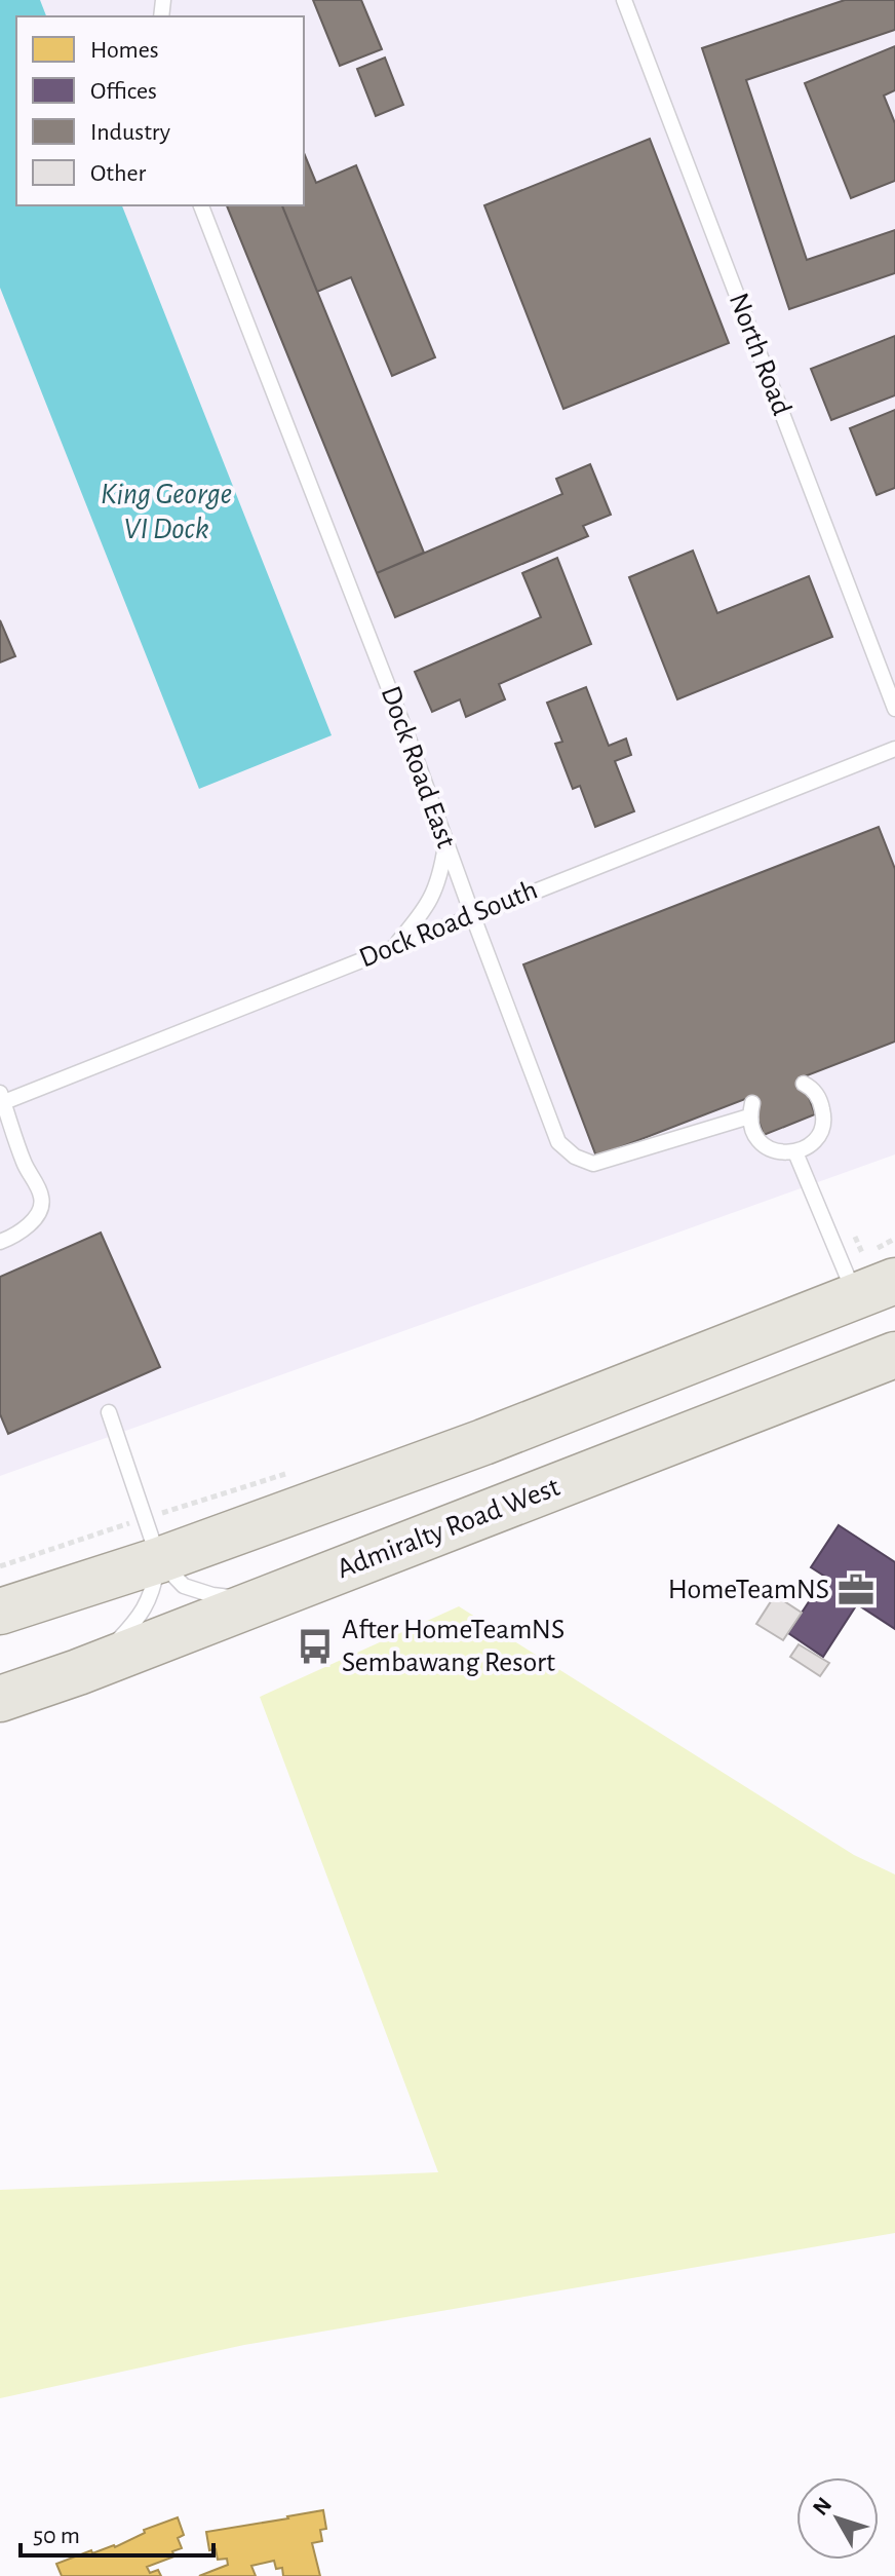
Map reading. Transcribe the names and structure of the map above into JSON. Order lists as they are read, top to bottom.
{
  "streets": {
    "main road": ["Admiralty Road West"],
    "lane": ["North Road", "Dock Road East", "Dock Road South"]
  },
  "crossings": [
    ["Dock Road East", "Dock Road South"]
  ],
  "water": ["King George VI Dock"],
  "places": {
    "office": ["HomeTeamNS"],
    "bus stop": ["After HomeTeamNS Sembawang Resort"]
  },
  "legend": [
    "Homes",
    "Offices",
    "Industry",
    "Other"
  ],
  "scale_bar": "50 m",
  "north": "top left"
}
